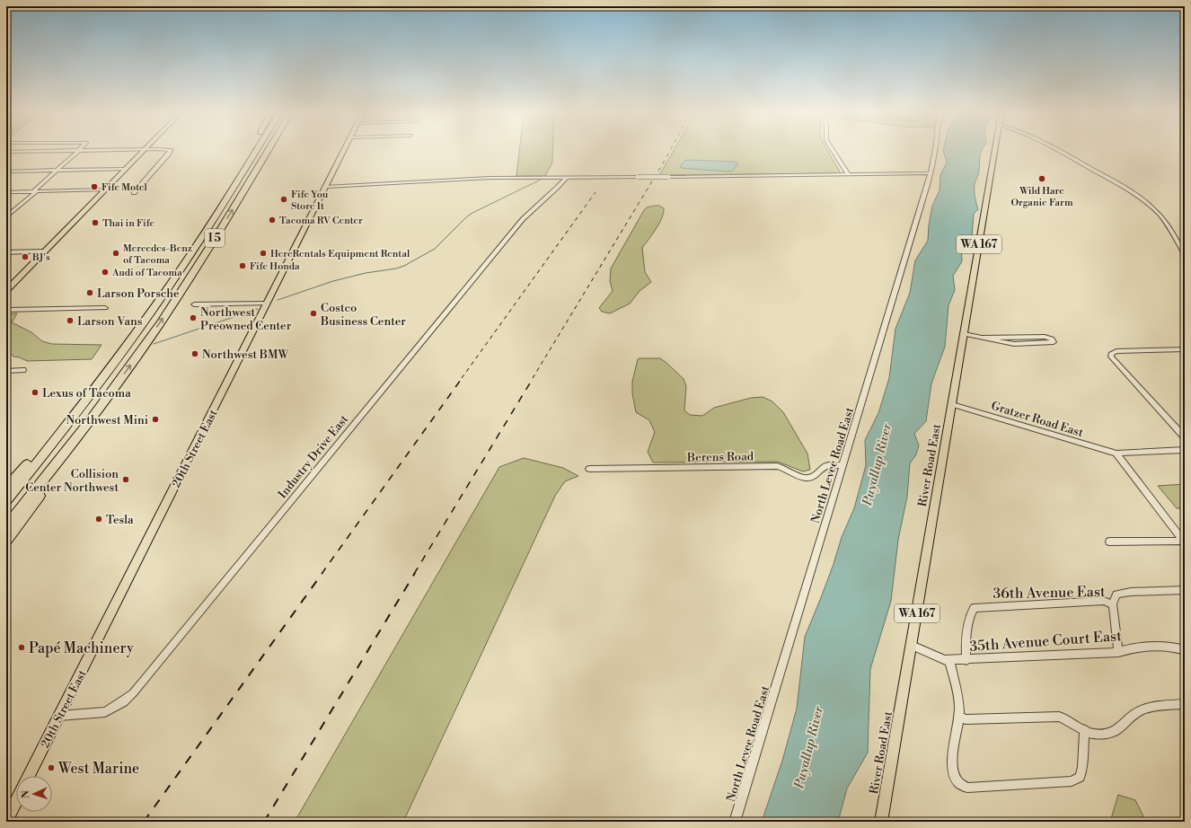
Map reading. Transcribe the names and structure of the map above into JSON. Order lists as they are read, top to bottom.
{
  "streets": {
    "highway": ["I 5"],
    "main road": ["WA 167", "20th Street East", "River Road East"],
    "street": [
      "Gratzer Road East",
      "Industry Drive East",
      "Berens Road",
      "North Levee Road East",
      "36th Avenue East",
      "35th Avenue Court East"
    ]
  },
  "crossings": [
    ["Gratzer Road East", "River Road East"],
    ["20th Street East", "Industry Drive East"],
    ["Berens Road", "North Levee Road East"],
    ["River Road East", "35th Avenue Court East"],
    ["36th Avenue East", "35th Avenue Court East"]
  ],
  "water": ["Puyallup River"],
  "places": [
    "Wild Hare Organic Farm",
    "Fife Motel",
    "Fife You Store It",
    "Tacoma RV Center",
    "Thai in Fife",
    "Mercedes-Benz of Tacoma",
    "HercRentals Equipment Rental",
    "BJ's",
    "Fife Honda",
    "Audi of Tacoma",
    "Larson Porsche",
    "Costco Business Center",
    "Northwest Preowned Center",
    "Larson Vans",
    "Northwest BMW",
    "Lexus of Tacoma",
    "Northwest Mini",
    "Collision Center Northwest",
    "Tesla",
    "Papé Machinery",
    "West Marine"
  ],
  "north": "left"
}
